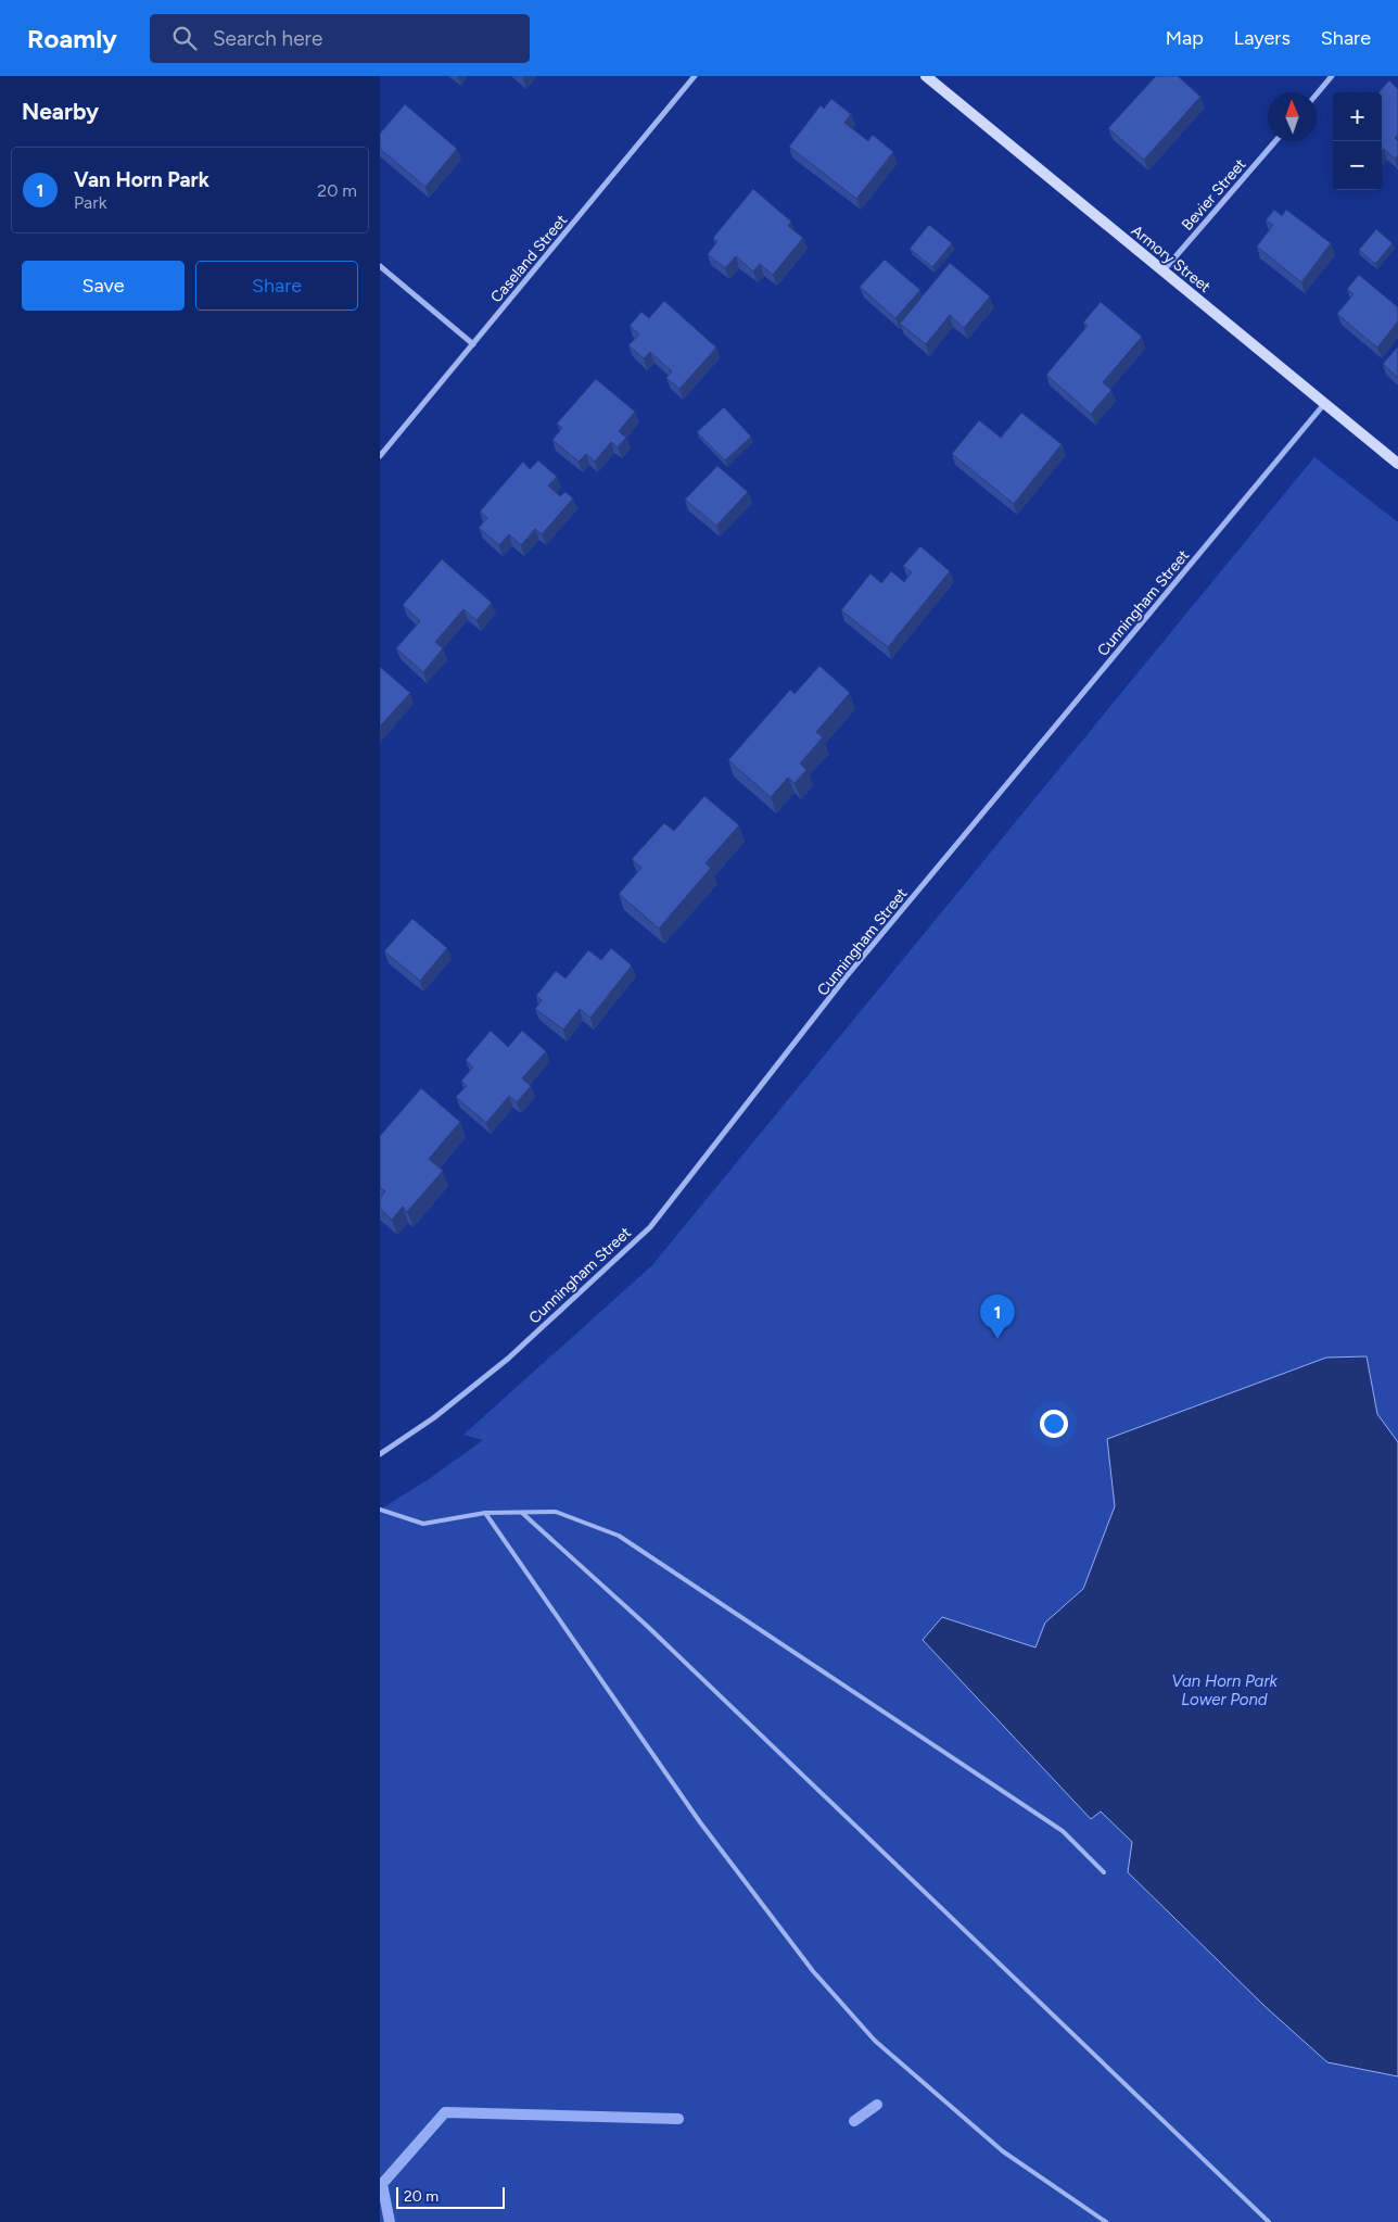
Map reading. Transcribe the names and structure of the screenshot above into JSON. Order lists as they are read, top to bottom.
{
  "streets": {
    "main road": ["Armory Street"],
    "street": ["Bevier Street", "Caseland Street", "Cunningham Street"]
  },
  "crossings": [
    ["Bevier Street", "Armory Street"],
    ["Armory Street", "Cunningham Street"]
  ],
  "water": ["Van Horn Park Lower Pond"],
  "scale_bar": "20 m",
  "north": "top",
  "page": {
    "header": "Roamly",
    "search": "Search here",
    "nav": ["Map", "Layers", "Share"],
    "heading": "Nearby",
    "map_buttons": ["+", "−"],
    "list": [
      {
        "mark": "1",
        "name": "Van Horn Park",
        "note": "Park",
        "value": "20 m"
      }
    ],
    "buttons": ["Save", "Share"],
    "pins": "1",
    "scale": "20 m"
  }
}
